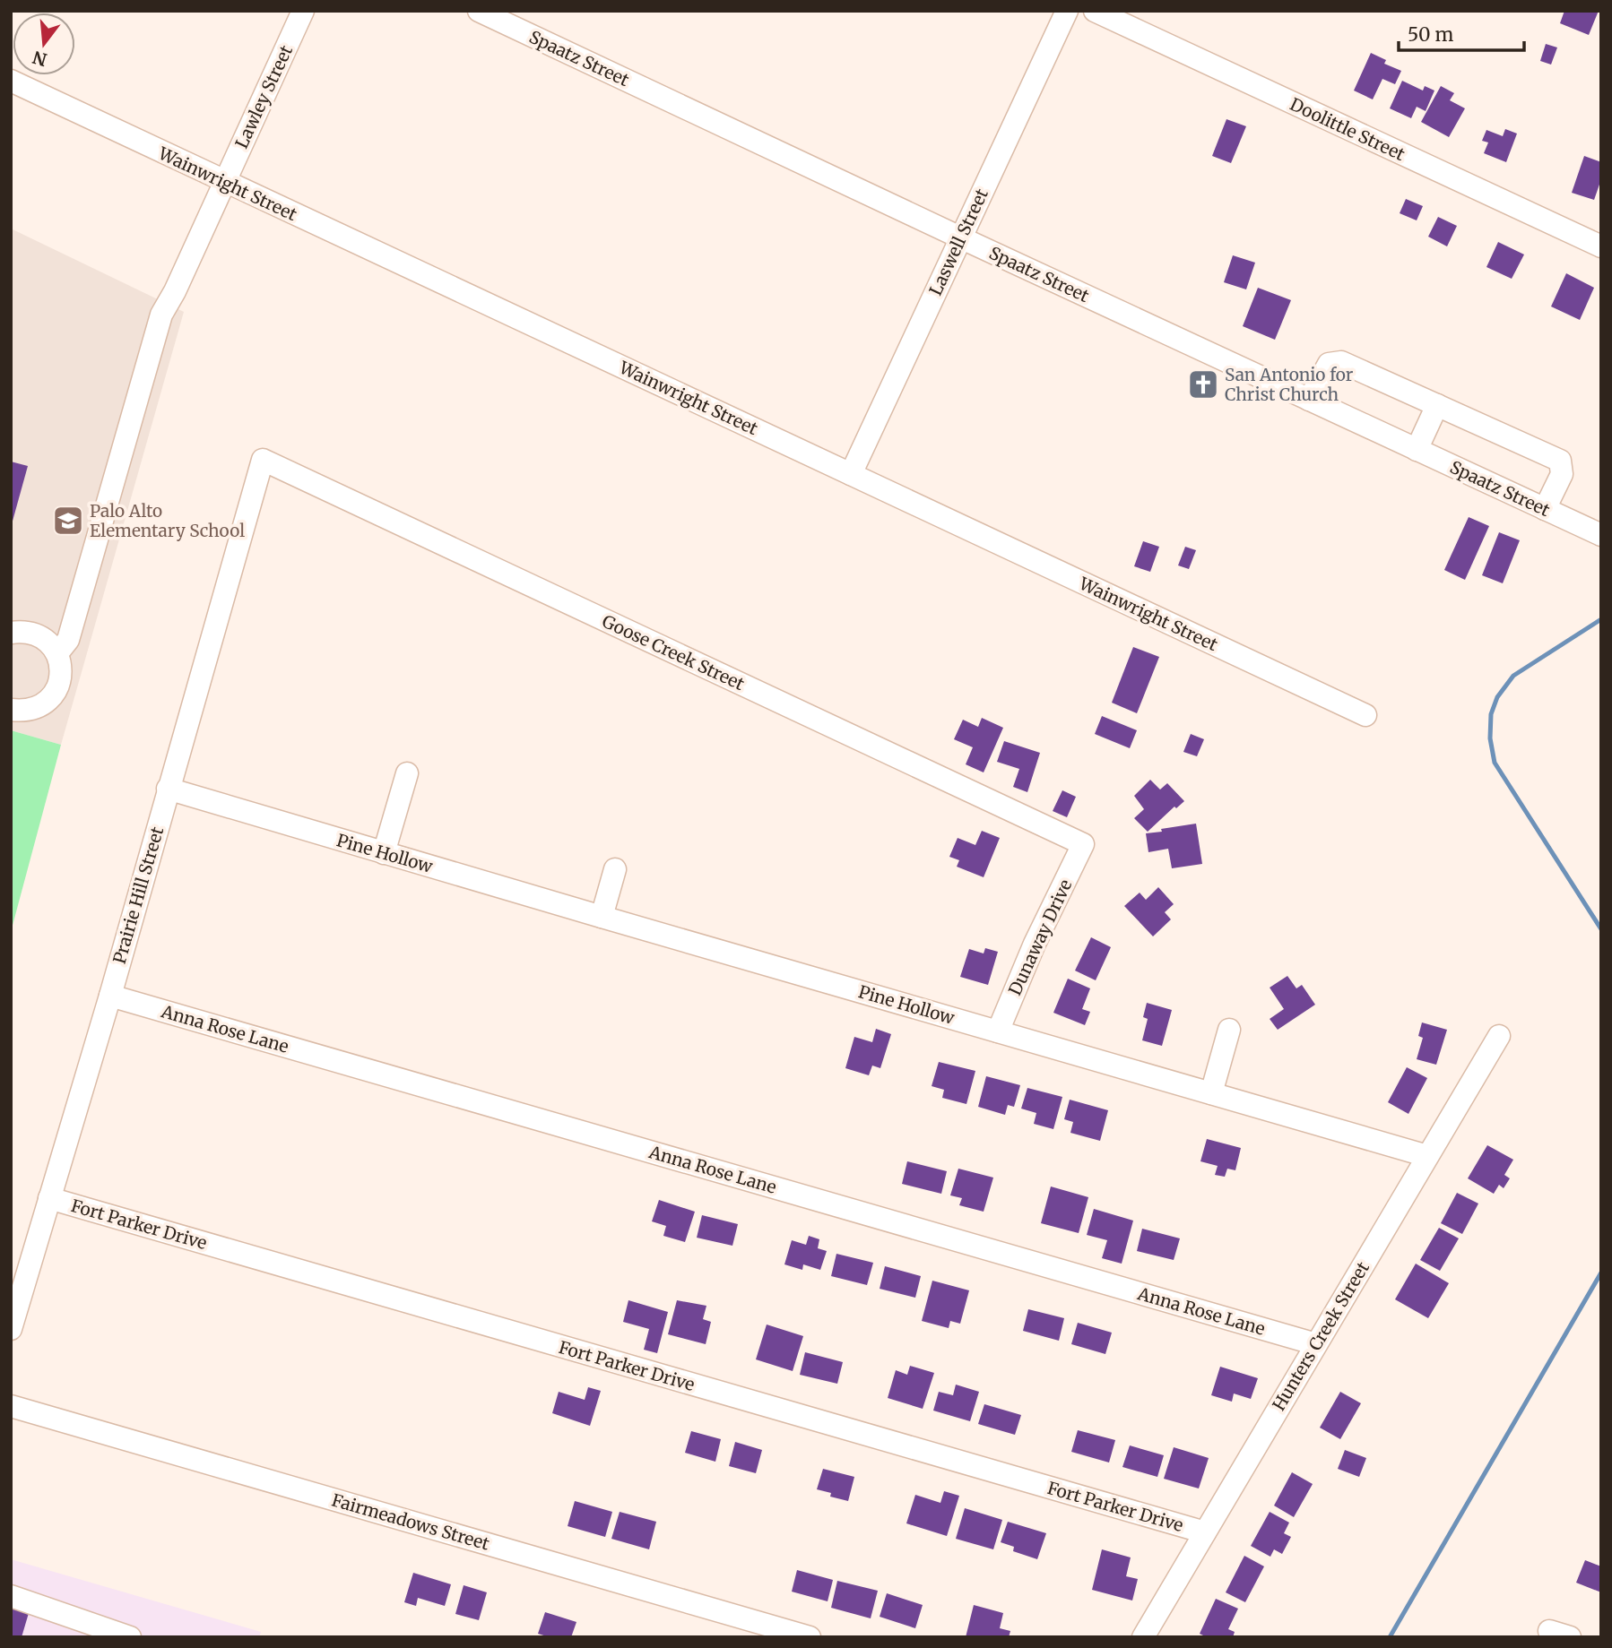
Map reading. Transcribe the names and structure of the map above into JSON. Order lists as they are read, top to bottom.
{
  "streets": {
    "street": [
      "Spaatz Street",
      "Lawley Street",
      "Doolittle Street",
      "Wainwright Street",
      "Laswell Street",
      "Goose Creek Street",
      "Pine Hollow",
      "Prairie Hill Street",
      "Dunaway Drive",
      "Anna Rose Lane",
      "Fort Parker Drive",
      "Hunters Creek Street",
      "Fairmeadows Street"
    ]
  },
  "crossings": [
    ["Spaatz Street", "Laswell Street"],
    ["Lawley Street", "Wainwright Street"],
    ["Wainwright Street", "Laswell Street"],
    ["Goose Creek Street", "Prairie Hill Street"],
    ["Goose Creek Street", "Dunaway Drive"],
    ["Pine Hollow", "Prairie Hill Street"],
    ["Pine Hollow", "Dunaway Drive"],
    ["Pine Hollow", "Hunters Creek Street"],
    ["Prairie Hill Street", "Anna Rose Lane"],
    ["Prairie Hill Street", "Fort Parker Drive"],
    ["Anna Rose Lane", "Hunters Creek Street"],
    ["Fort Parker Drive", "Hunters Creek Street"]
  ],
  "places": {
    "church": ["San Antonio for Christ Church"],
    "school or university": ["Palo Alto Elementary School"]
  },
  "scale_bar": "50 m",
  "north": "bottom"
}
